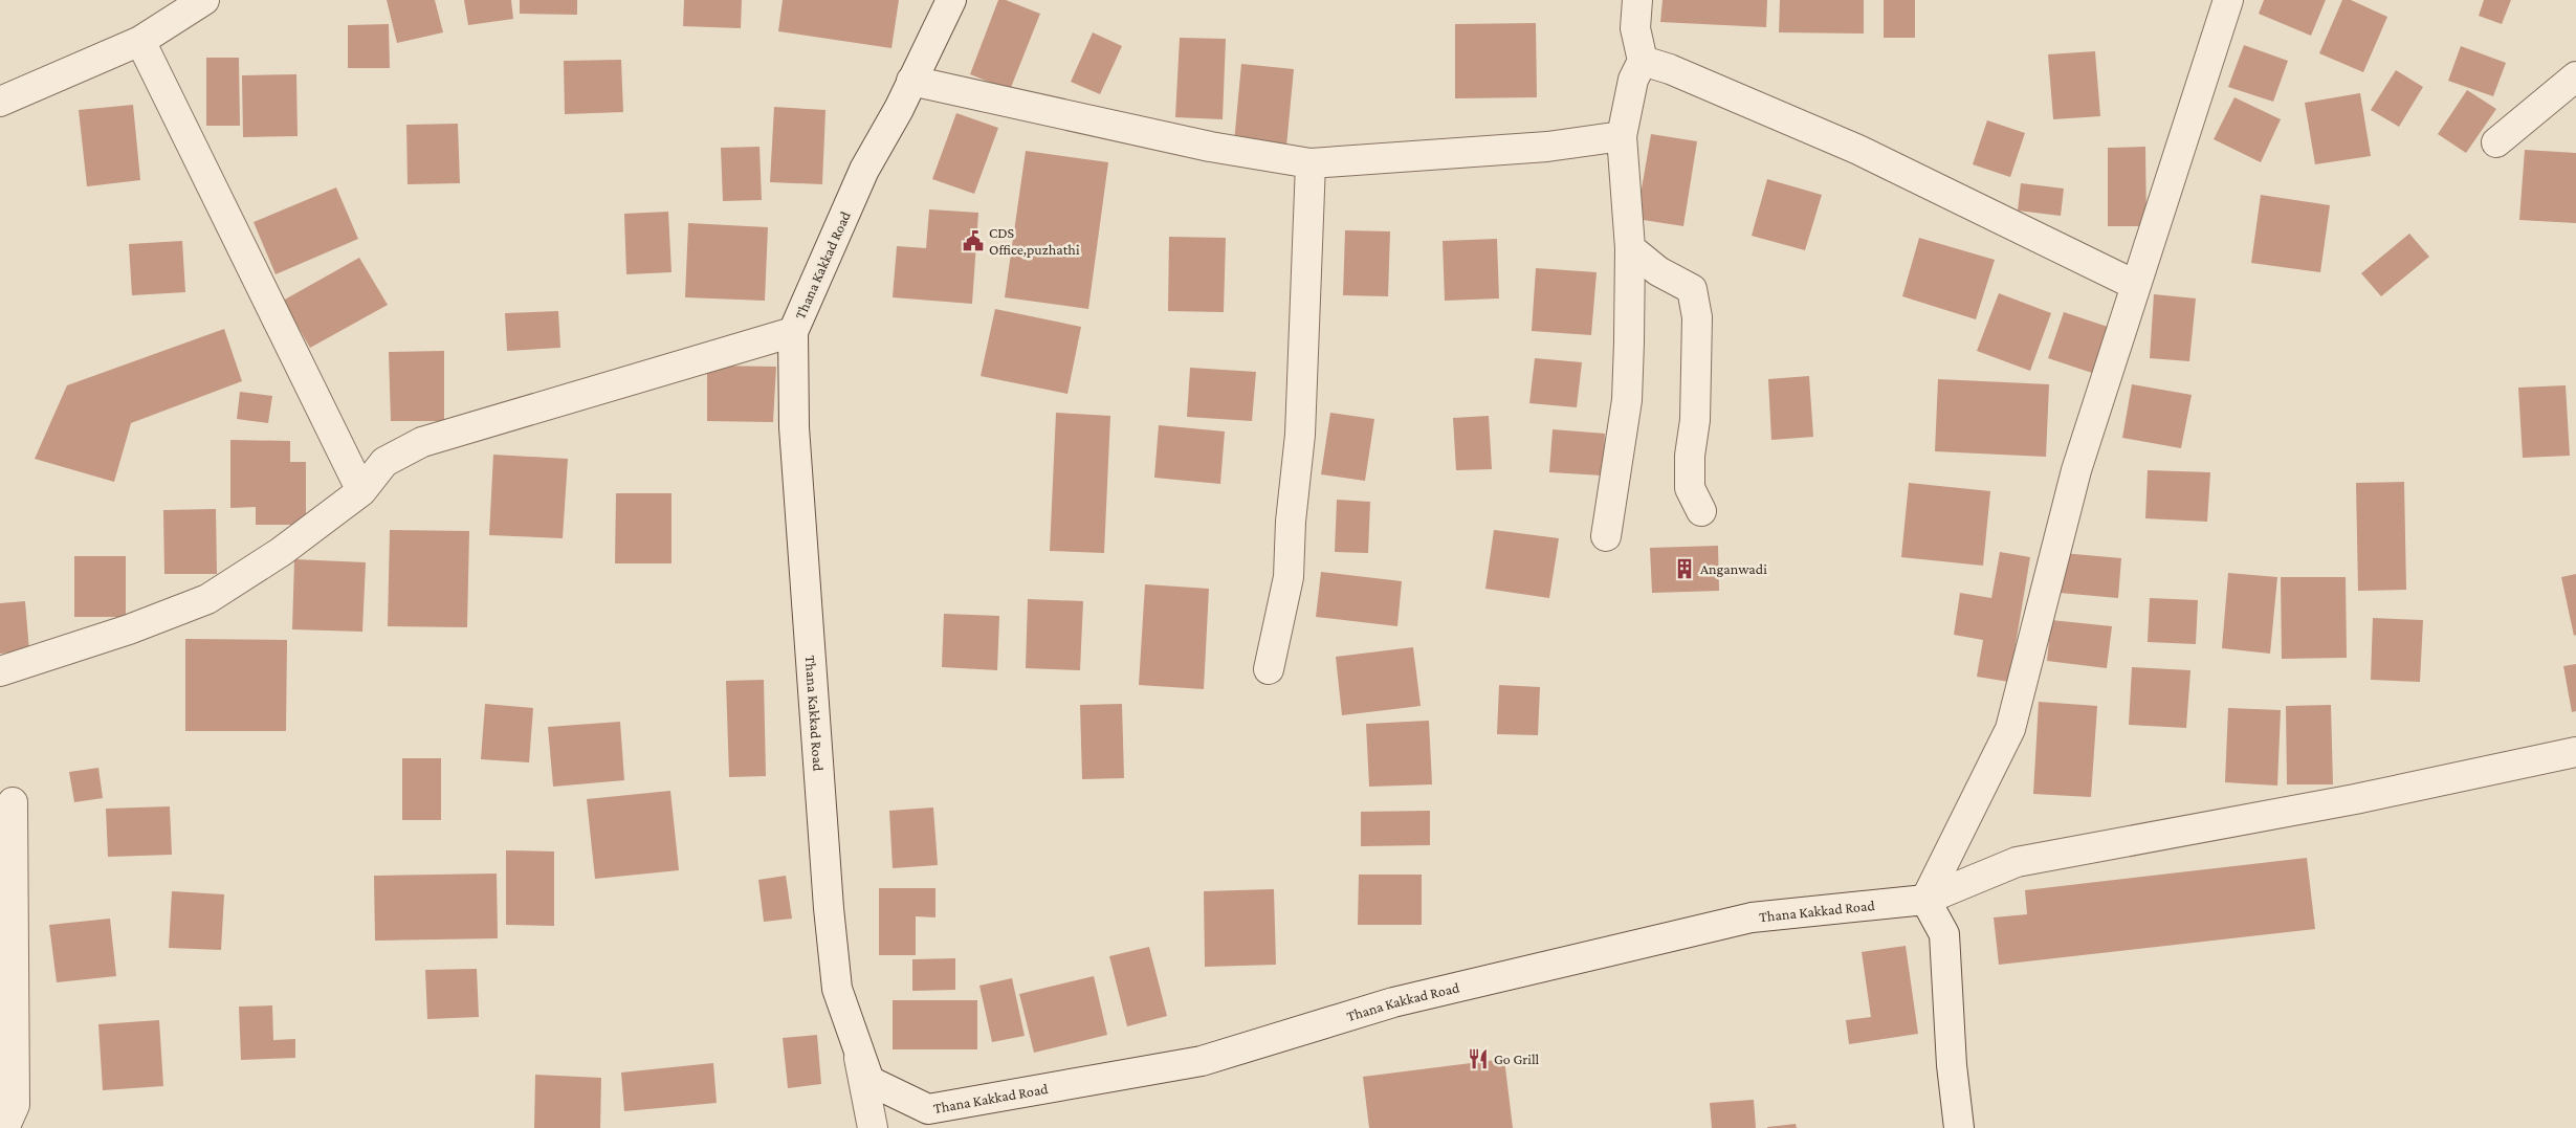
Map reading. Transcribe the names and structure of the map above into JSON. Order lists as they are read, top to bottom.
{
  "streets": {
    "street": ["Thana Kakkad Road"]
  },
  "places": {
    "public building": ["CDS Office,puzhathi"],
    "building": ["Anganwadi"],
    "restaurant": ["Go Grill"]
  }
}
